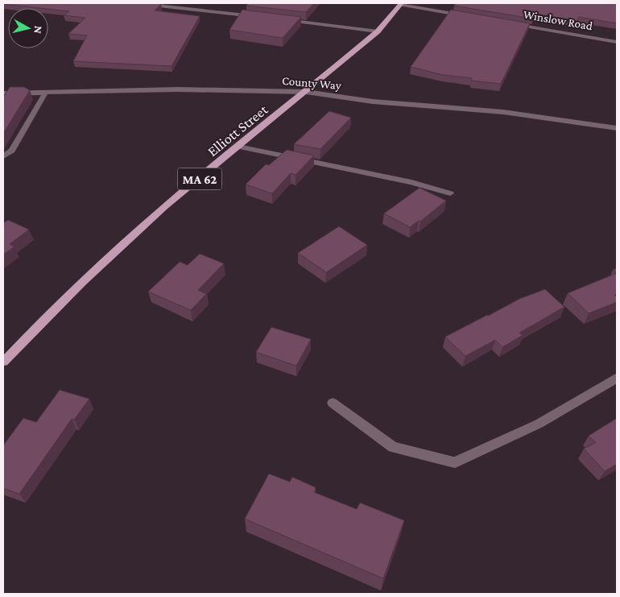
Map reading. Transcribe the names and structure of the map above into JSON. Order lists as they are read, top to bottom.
{
  "streets": {
    "main road": ["Elliott Street", "MA 62"],
    "street": ["Winslow Road", "County Way"]
  },
  "crossings": [
    ["County Way", "Elliott Street"]
  ],
  "north": "right"
}
